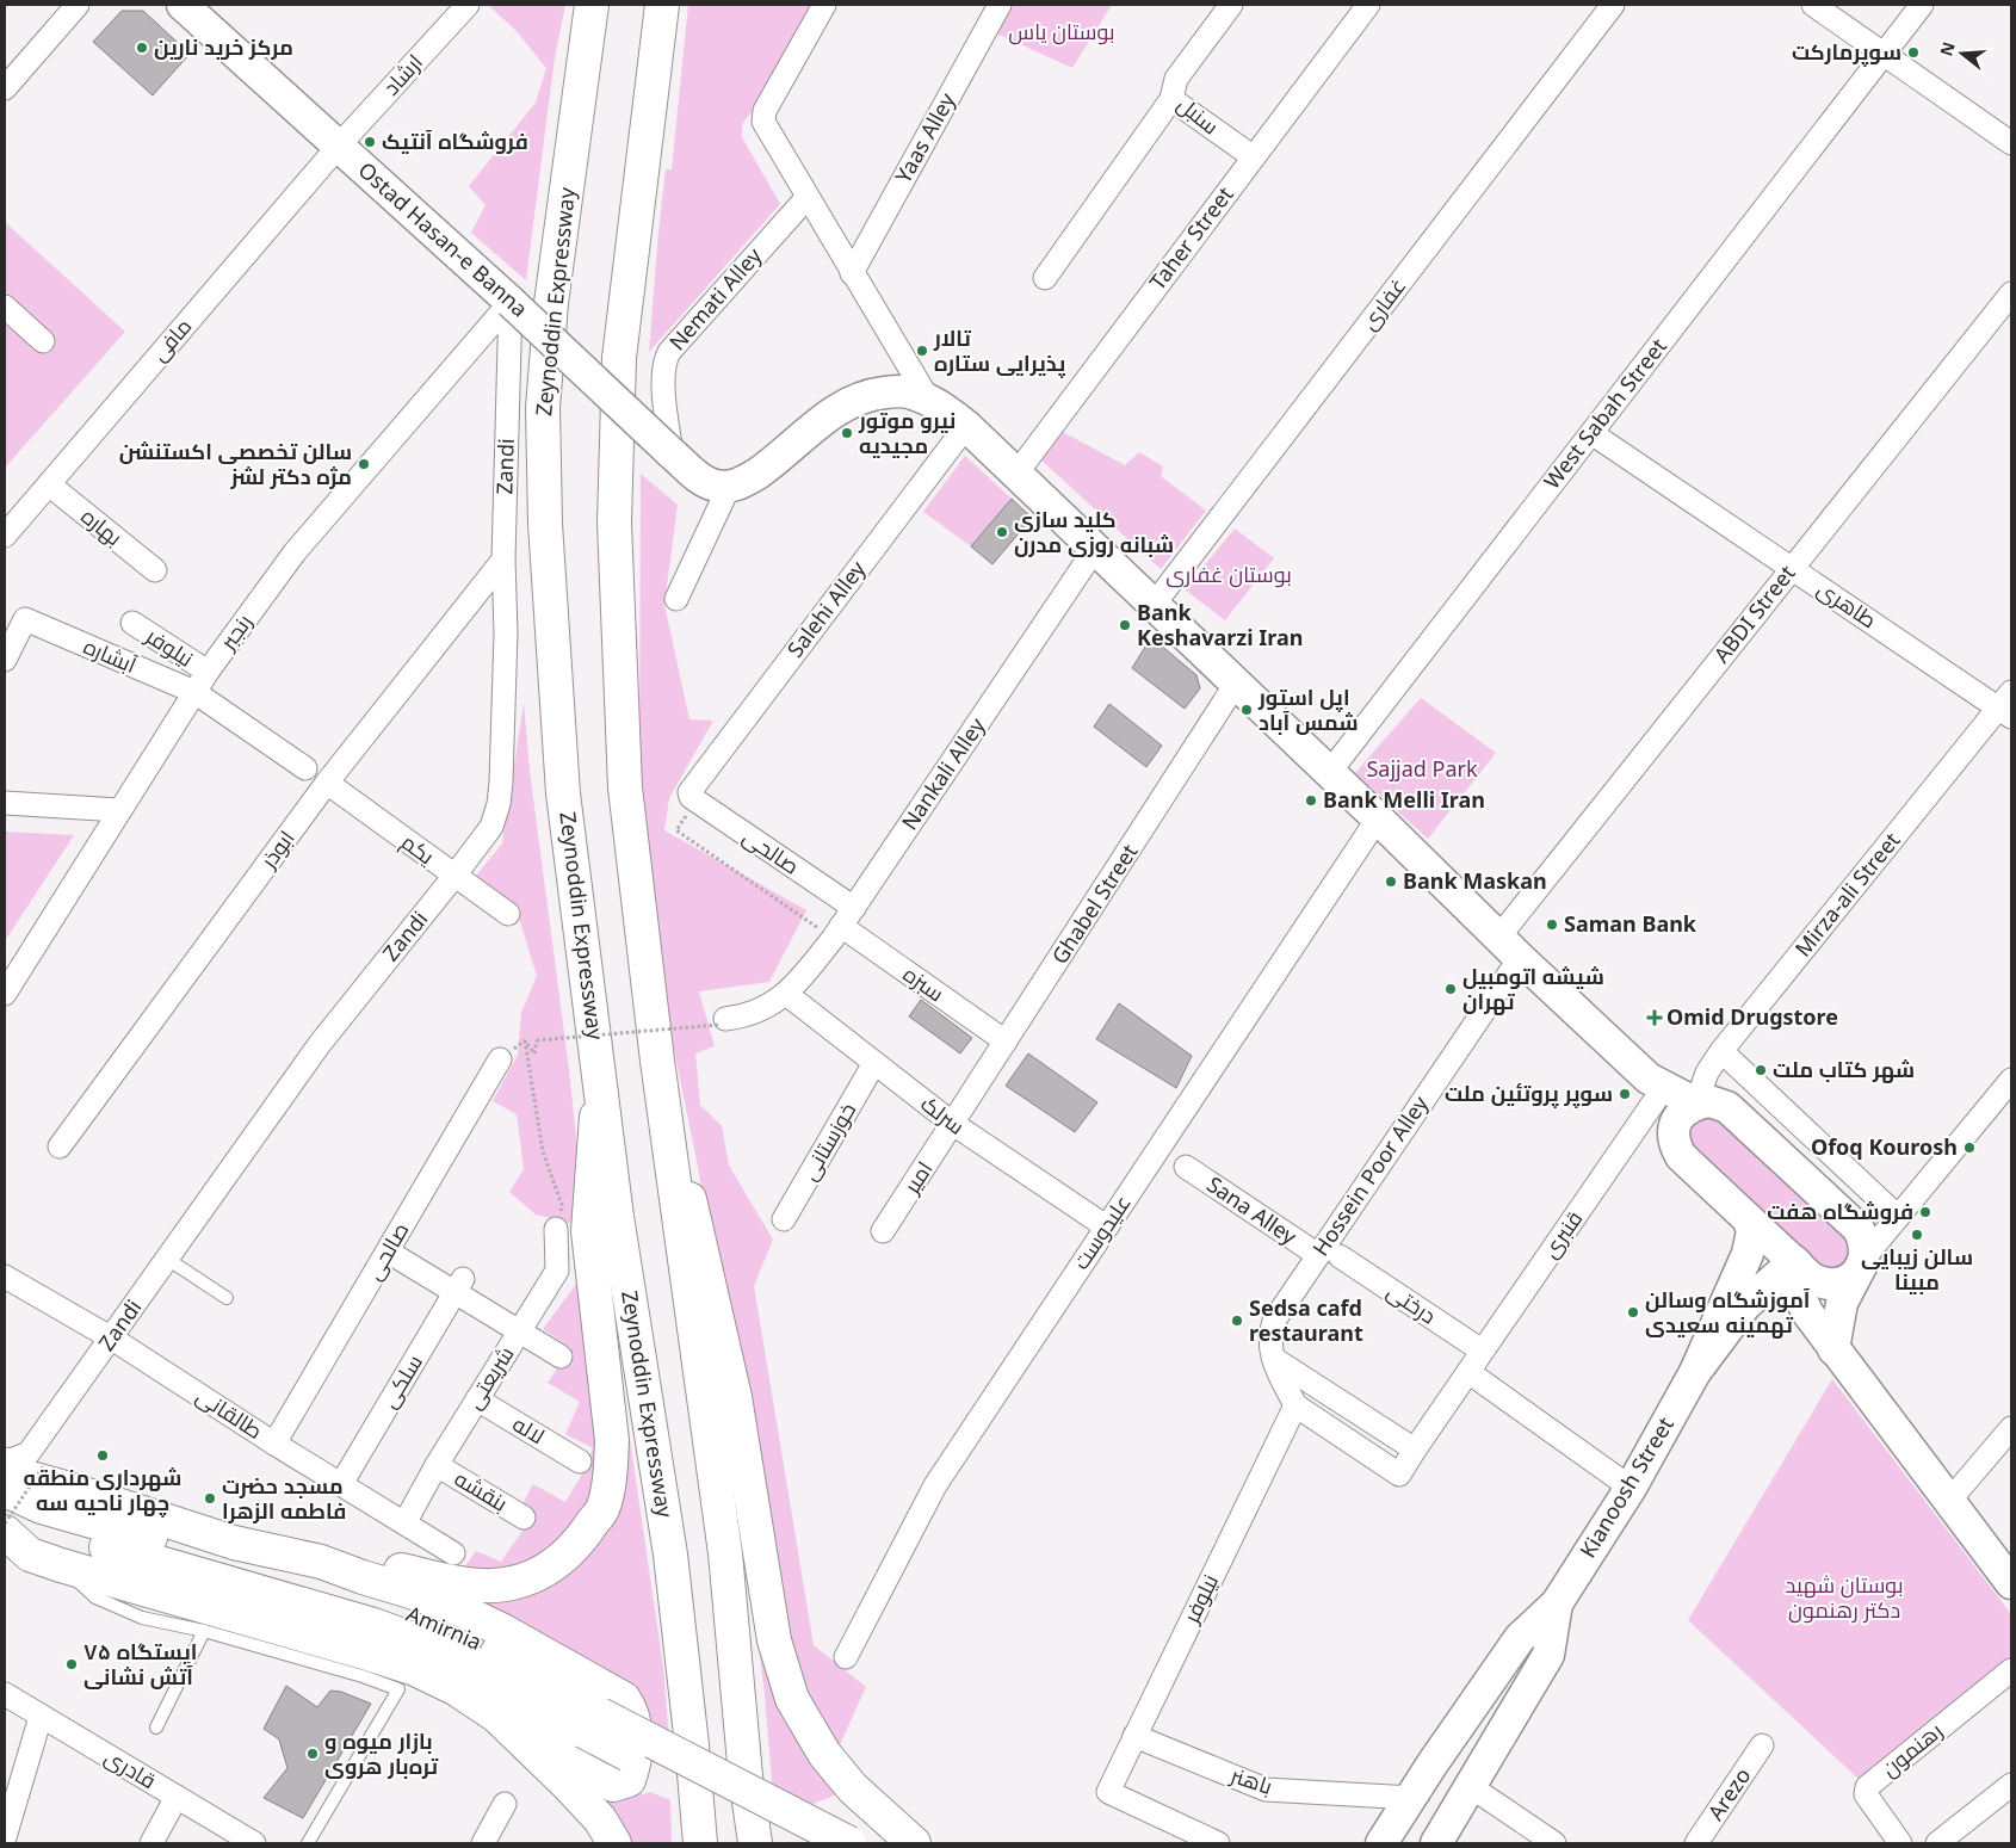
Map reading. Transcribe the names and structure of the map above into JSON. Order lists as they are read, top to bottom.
{
  "streets": {
    "main road": [
      "Ostad Hasan-e Banna",
      "Zeynoddin Expressway",
      "Kianoosh Street",
      "Amirnia"
    ],
    "street": [
      "ارشاد",
      "سنبل",
      "Yaas Alley",
      "Taher Street",
      "Nemati Alley",
      "غفاری",
      "مافی",
      "West Sabah Street",
      "Zandi",
      "بهاره",
      "طاهری",
      "Salehi Alley",
      "ABDI Street",
      "رنجبر",
      "نیلوفر",
      "آبشاره",
      "Nankali Alley",
      "ابوذر",
      "یکم",
      "صالحی",
      "Mirza-ali Street",
      "Ghabel Street",
      "سبزه",
      "سرلک",
      "خوزستانی",
      "Hossein Poor Alley",
      "امیر",
      "Sana Alley",
      "علیدوست",
      "قنبری",
      "درختی",
      "شریعتی",
      "سلکی",
      "طالقانی",
      "لاله",
      "بنقشه",
      "رهنمون",
      "قادری",
      "باهنر",
      "Arezo"
    ]
  },
  "crossings": [
    ["ارشاد", "Ostad Hasan-e Banna"],
    ["ارشاد", "مافی"],
    ["سنبل", "Taher Street"],
    ["Ostad Hasan-e Banna", "Nemati Alley"],
    ["Ostad Hasan-e Banna", "مافی"],
    ["Ostad Hasan-e Banna", "Zandi"],
    ["Ostad Hasan-e Banna", "رنجبر"],
    ["مافی", "بهاره"],
    ["West Sabah Street", "طاهری"],
    ["Zandi", "رنجبر"],
    ["Zandi", "ابوذر"],
    ["Zandi", "یکم"],
    ["Zandi", "طالقانی"],
    ["Zandi", "Amirnia"],
    ["طاهری", "ABDI Street"],
    ["طاهری", "Mirza-ali Street"],
    ["Salehi Alley", "صالحی"],
    ["ABDI Street", "Hossein Poor Alley"],
    ["رنجبر", "نیلوفر"],
    ["رنجبر", "آبشاره"],
    ["نیلوفر", "Hossein Poor Alley"],
    ["نیلوفر", "قنبری"],
    ["نیلوفر", "باهنر"],
    ["Nankali Alley", "صالحی"],
    ["Nankali Alley", "سبزه"],
    ["Nankali Alley", "سرلک"],
    ["ابوذر", "یکم"],
    ["صالحی", "سبزه"],
    ["صالحی", "طالقانی"],
    ["Ghabel Street", "سبزه"],
    ["Ghabel Street", "سرلک"],
    ["Ghabel Street", "امیر"],
    ["سرلک", "خوزستانی"],
    ["سرلک", "امیر"],
    ["سرلک", "علیدوست"],
    ["Hossein Poor Alley", "Sana Alley"],
    ["Hossein Poor Alley", "قنبری"],
    ["Hossein Poor Alley", "درختی"],
    ["Sana Alley", "درختی"],
    ["قنبری", "درختی"],
    ["شریعتی", "طالقانی"],
    ["شریعتی", "لاله"],
    ["شریعتی", "بنقشه"],
    ["سلکی", "طالقانی"]
  ],
  "parks": [
    "بوستان یاس",
    "بوستان غفاری",
    "Sajjad Park",
    "بوستان شهید دکتر رهنمون"
  ],
  "places": {
    "other": [
      "مرکز خرید نارین",
      "سوپرمارکت",
      "فروشگاه آنتیک",
      "تالار پذیرایی ستاره",
      "نیرو موتور مجیدیه",
      "سالن تخصصی اکستنشن مژه دکتر لشز",
      "کلید سازی شبانه روزی مدرن",
      "Bank Keshavarzi Iran",
      "اپل استور شمس آباد",
      "Bank Melli Iran",
      "Bank Maskan",
      "Saman Bank",
      "شیشه اتومبیل تهران",
      "شهر کتاب ملت",
      "سوپر پروتئین ملت",
      "Ofoq Kourosh",
      "فروشگاه هفت",
      "سالن زیبایی مبینا",
      "آموزشگاه وسالن تهمینه سعیدی",
      "Sedsa cafd restaurant",
      "شهرداری منطقه چهار ناحیه سه",
      "مسجد حضرت فاطمه الزهرا",
      "ایستگاه ۷۵ آتش نشانی",
      "بازار میوه و تره‌بار هروی"
    ],
    "health": ["Omid Drugstore"]
  },
  "north": "left"
}
